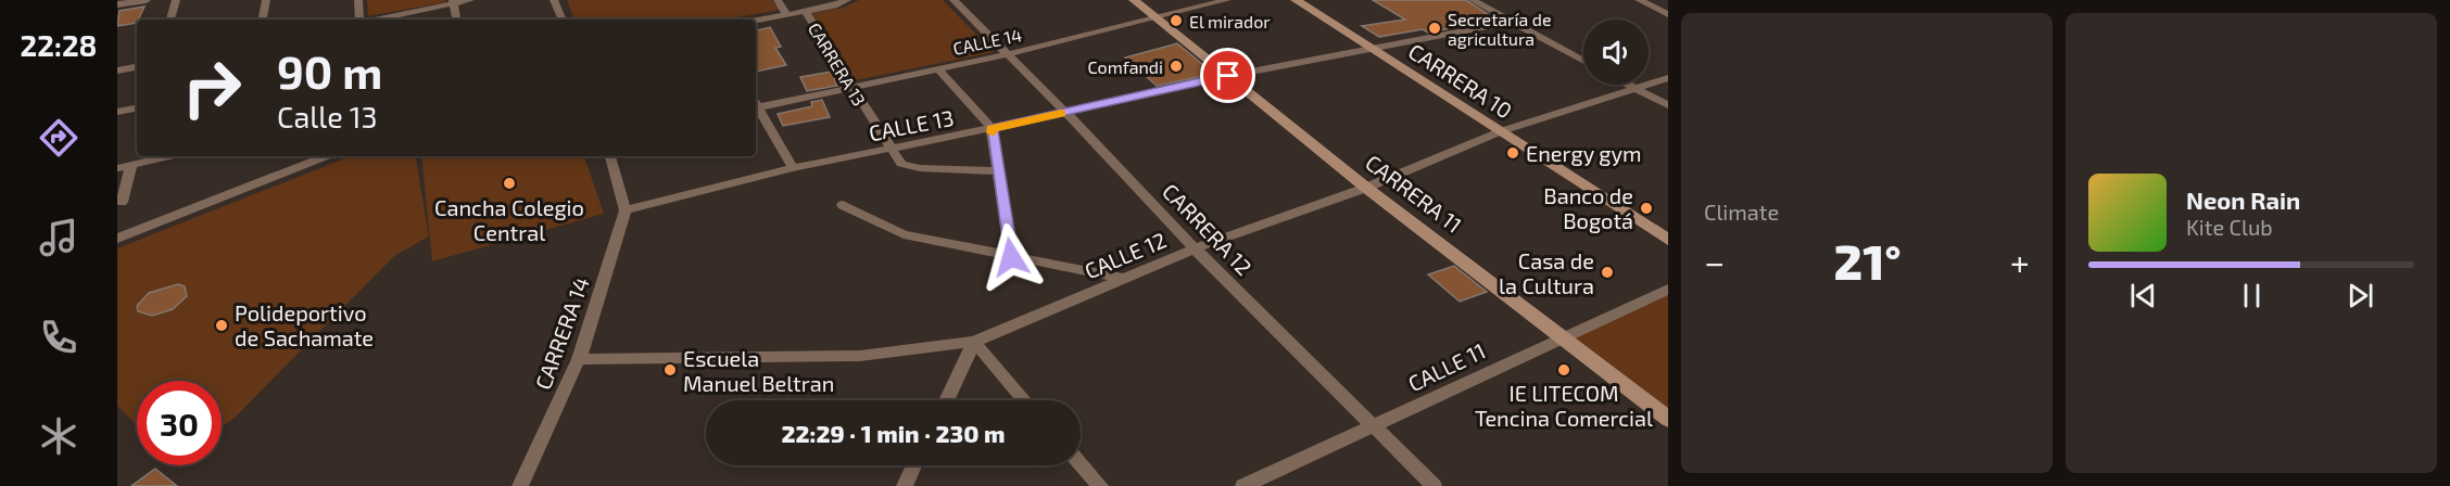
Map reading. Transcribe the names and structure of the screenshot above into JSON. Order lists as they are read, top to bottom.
{
  "streets": {
    "main road": ["CARRERA 10", "CARRERA 11"],
    "street": [
      "CALLE 14",
      "CARRERA 13",
      "CALLE 13",
      "CARRERA 12",
      "CALLE 12",
      "CARRERA 14",
      "CALLE 11"
    ]
  },
  "crossings": [
    ["CALLE 14", "CARRERA 13"],
    ["CALLE 14", "CARRERA 11"],
    ["CALLE 14", "CARRERA 12"],
    ["CARRERA 13", "CALLE 13"],
    ["CARRERA 10", "CALLE 13"],
    ["CARRERA 10", "CALLE 12"],
    ["CALLE 13", "CARRERA 11"],
    ["CALLE 13", "CARRERA 12"],
    ["CALLE 13", "CARRERA 14"],
    ["CARRERA 11", "CALLE 12"],
    ["CARRERA 11", "CALLE 11"],
    ["CARRERA 12", "CALLE 12"],
    ["CARRERA 12", "CALLE 11"],
    ["CALLE 12", "CARRERA 14"]
  ],
  "places": [
    "El mirador",
    "Secretaría de agricultura",
    "Comfandi",
    "Energy gym",
    "Cancha Colegio Central",
    "Banco de Bogotá",
    "Casa de la Cultura",
    "Polideportivo de Sachamate",
    "Escuela Manuel Beltran",
    "IE LITECOM Tencina Comercial"
  ],
  "page": {
    "tabs": "22:28",
    "tile": "Climate",
    "turn": ["90 m", "Calle 13"],
    "song": ["Neon Rain", "Kite Club"],
    "heat": ["−", "21°", "+"],
    "limit": "30",
    "trip": "22:29 · 1 min · 230 m"
  }
}
